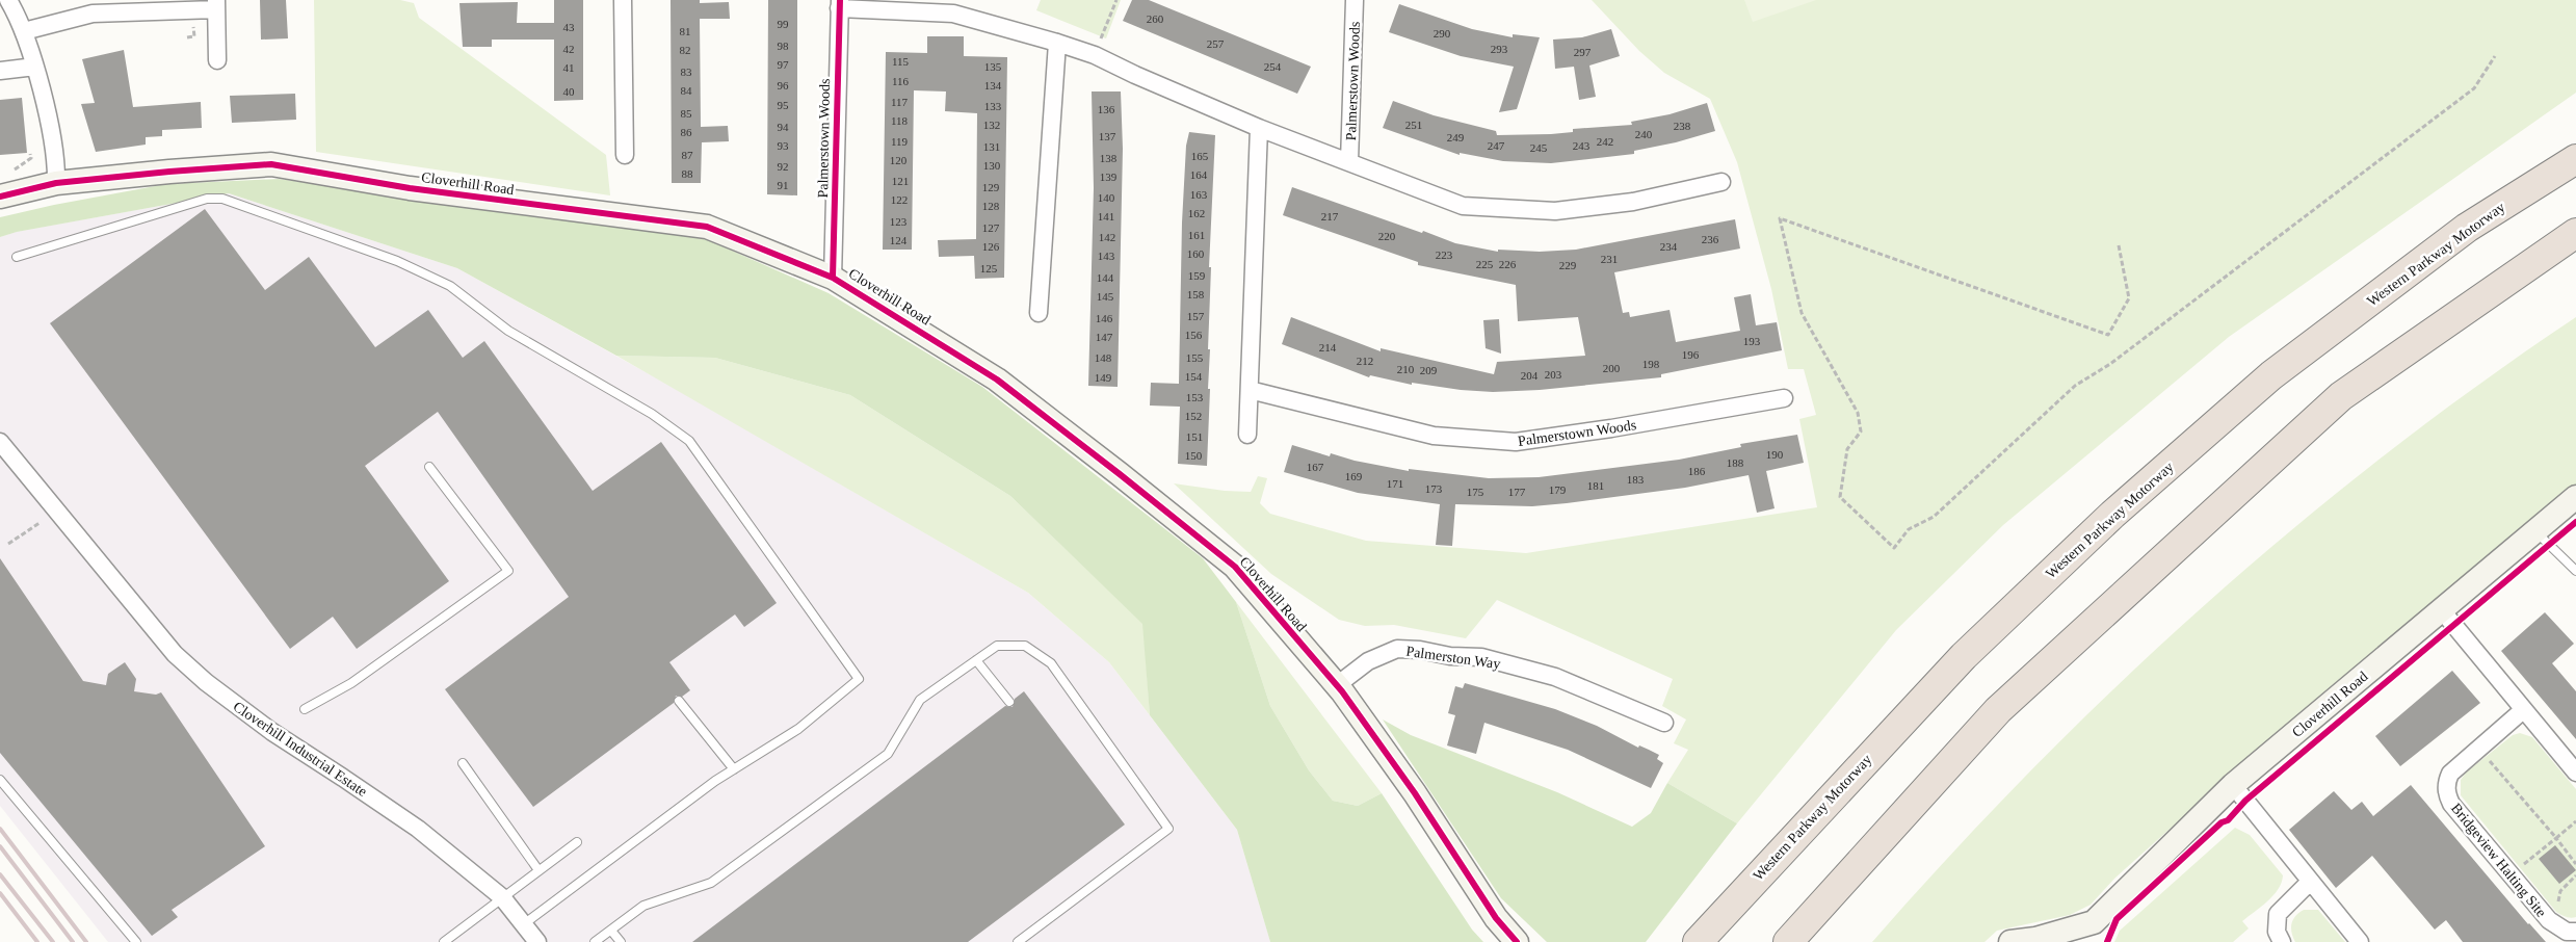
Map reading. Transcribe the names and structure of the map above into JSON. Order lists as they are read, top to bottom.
{
  "streets": {
    "highway": ["Western Parkway Motorway"],
    "street": [
      "Palmerstown Woods",
      "Cloverhill Road",
      "Palmerston Way",
      "Cloverhill Industrial Estate",
      "Bridgeview Halting Site"
    ]
  },
  "crossings": [
    ["Palmerstown Woods", "Cloverhill Road"],
    ["Cloverhill Road", "Palmerston Way"]
  ],
  "house_numbers": [
    "260",
    "99",
    "43",
    "81",
    "290",
    "257",
    "98",
    "42",
    "293",
    "82",
    "297",
    "115",
    "97",
    "135",
    "254",
    "41",
    "83",
    "116",
    "96",
    "134",
    "84",
    "40",
    "117",
    "95",
    "133",
    "136",
    "85",
    "118",
    "132",
    "251",
    "238",
    "94",
    "86",
    "240",
    "137",
    "249",
    "119",
    "242",
    "93",
    "247",
    "243",
    "131",
    "245",
    "87",
    "165",
    "138",
    "120",
    "130",
    "92",
    "88",
    "164",
    "139",
    "121",
    "91",
    "129",
    "163",
    "140",
    "122",
    "128",
    "162",
    "141",
    "217",
    "123",
    "127",
    "161",
    "220",
    "142",
    "236",
    "124",
    "126",
    "234",
    "160",
    "223",
    "143",
    "231",
    "225",
    "226",
    "229",
    "125",
    "159",
    "144",
    "158",
    "145",
    "157",
    "146",
    "156",
    "147",
    "193",
    "214",
    "196",
    "148",
    "155",
    "212",
    "198",
    "200",
    "210",
    "209",
    "203",
    "204",
    "154",
    "149",
    "153",
    "152",
    "151",
    "190",
    "150",
    "188",
    "167",
    "186",
    "169",
    "183",
    "171",
    "181",
    "173",
    "179",
    "175",
    "177"
  ]
}
